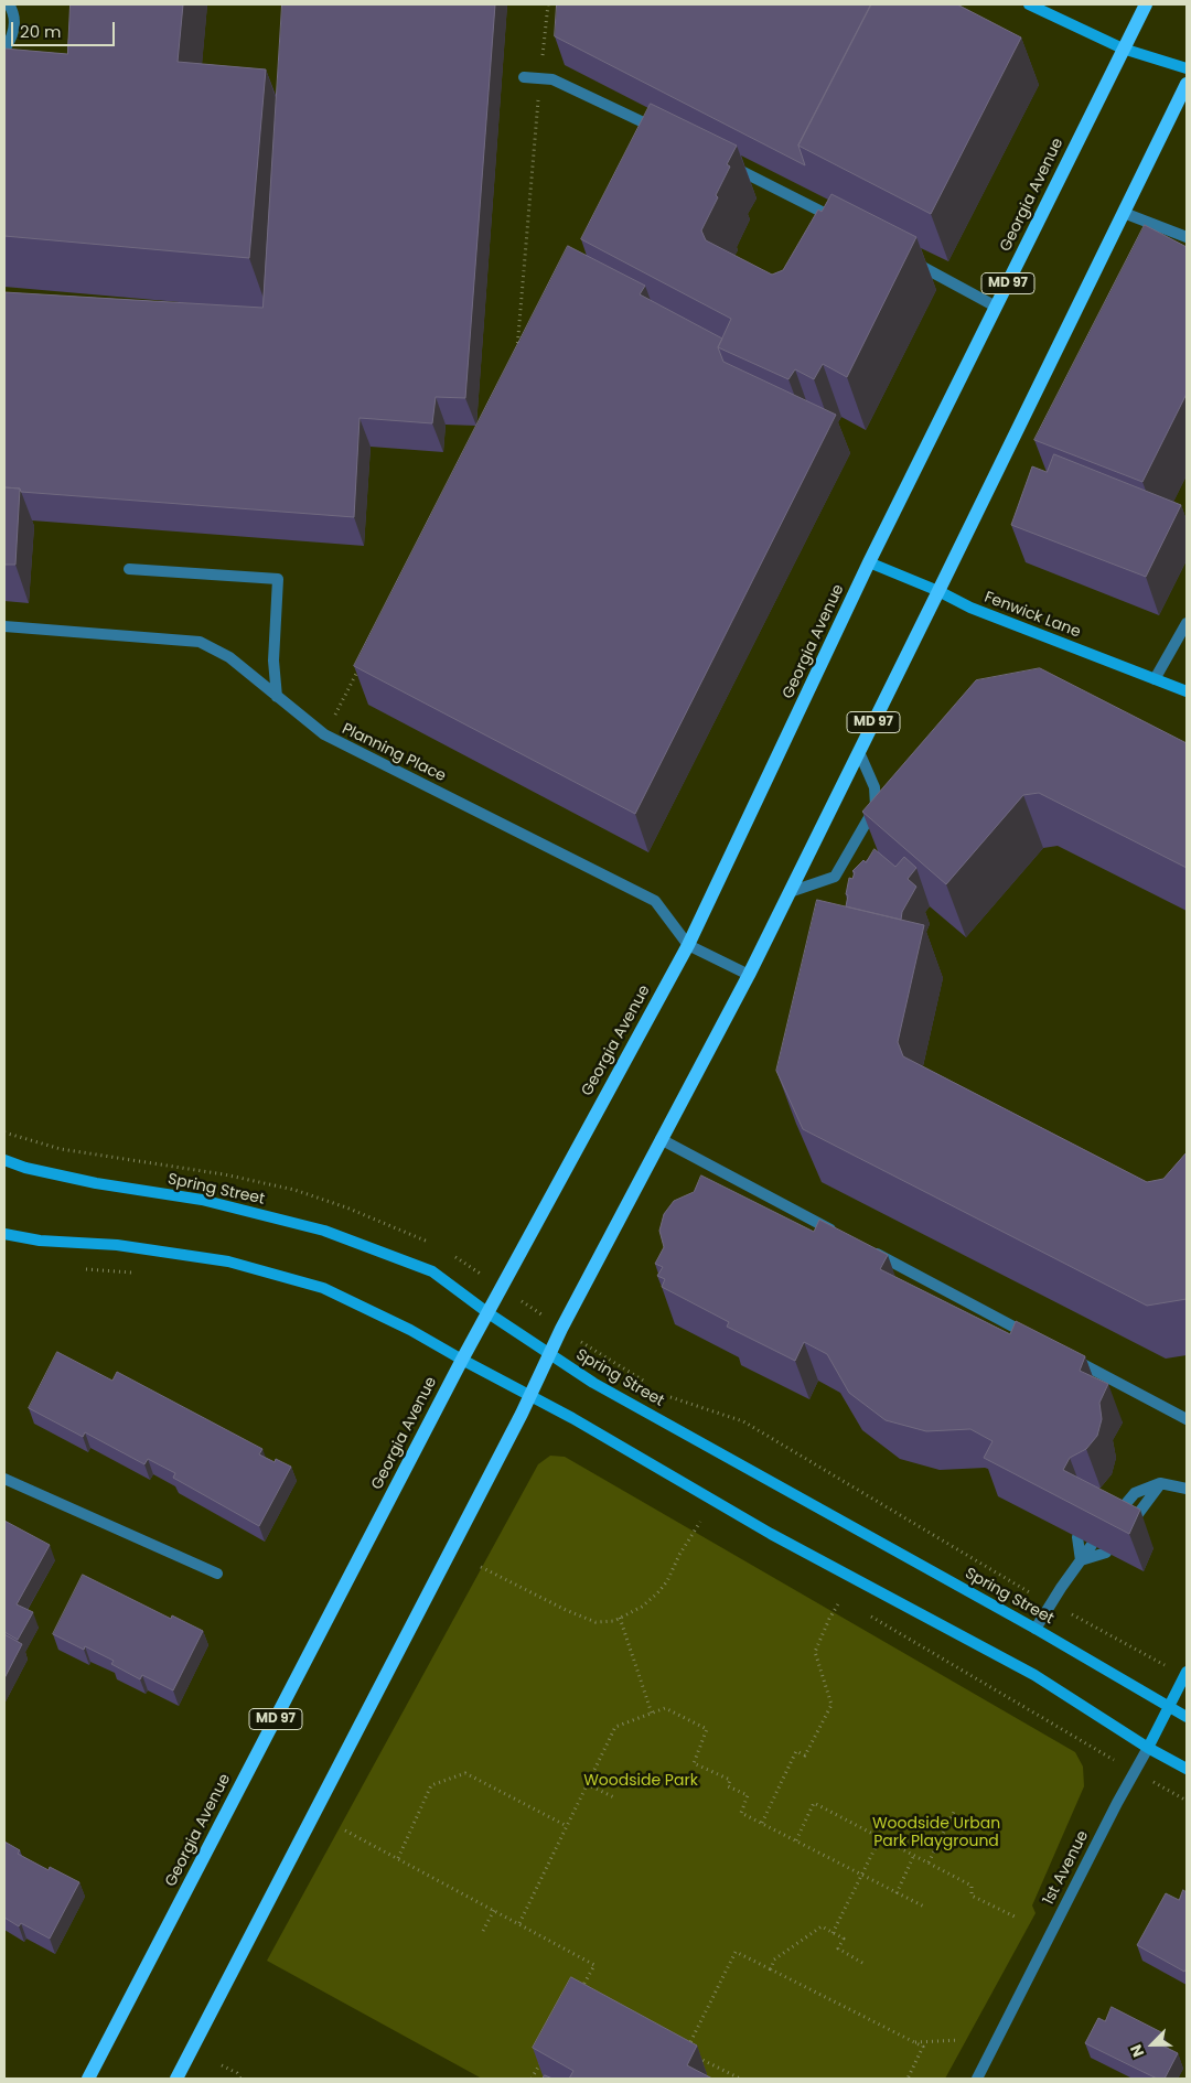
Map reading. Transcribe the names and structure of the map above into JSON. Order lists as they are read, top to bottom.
{
  "streets": {
    "main road": [
      "Georgia Avenue",
      "MD 97",
      "Fenwick Lane",
      "Spring Street",
      "1st Avenue"
    ],
    "street": ["Planning Place"]
  },
  "crossings": [
    ["Georgia Avenue", "Fenwick Lane"],
    ["Georgia Avenue", "Planning Place"],
    ["Georgia Avenue", "Spring Street"],
    ["MD 97", "Fenwick Lane"],
    ["MD 97", "Planning Place"],
    ["MD 97", "Spring Street"],
    ["Spring Street", "1st Avenue"]
  ],
  "parks": ["Woodside Park", "Woodside Urban Park Playground"],
  "scale_bar": "20 m",
  "north": "bottom left"
}
